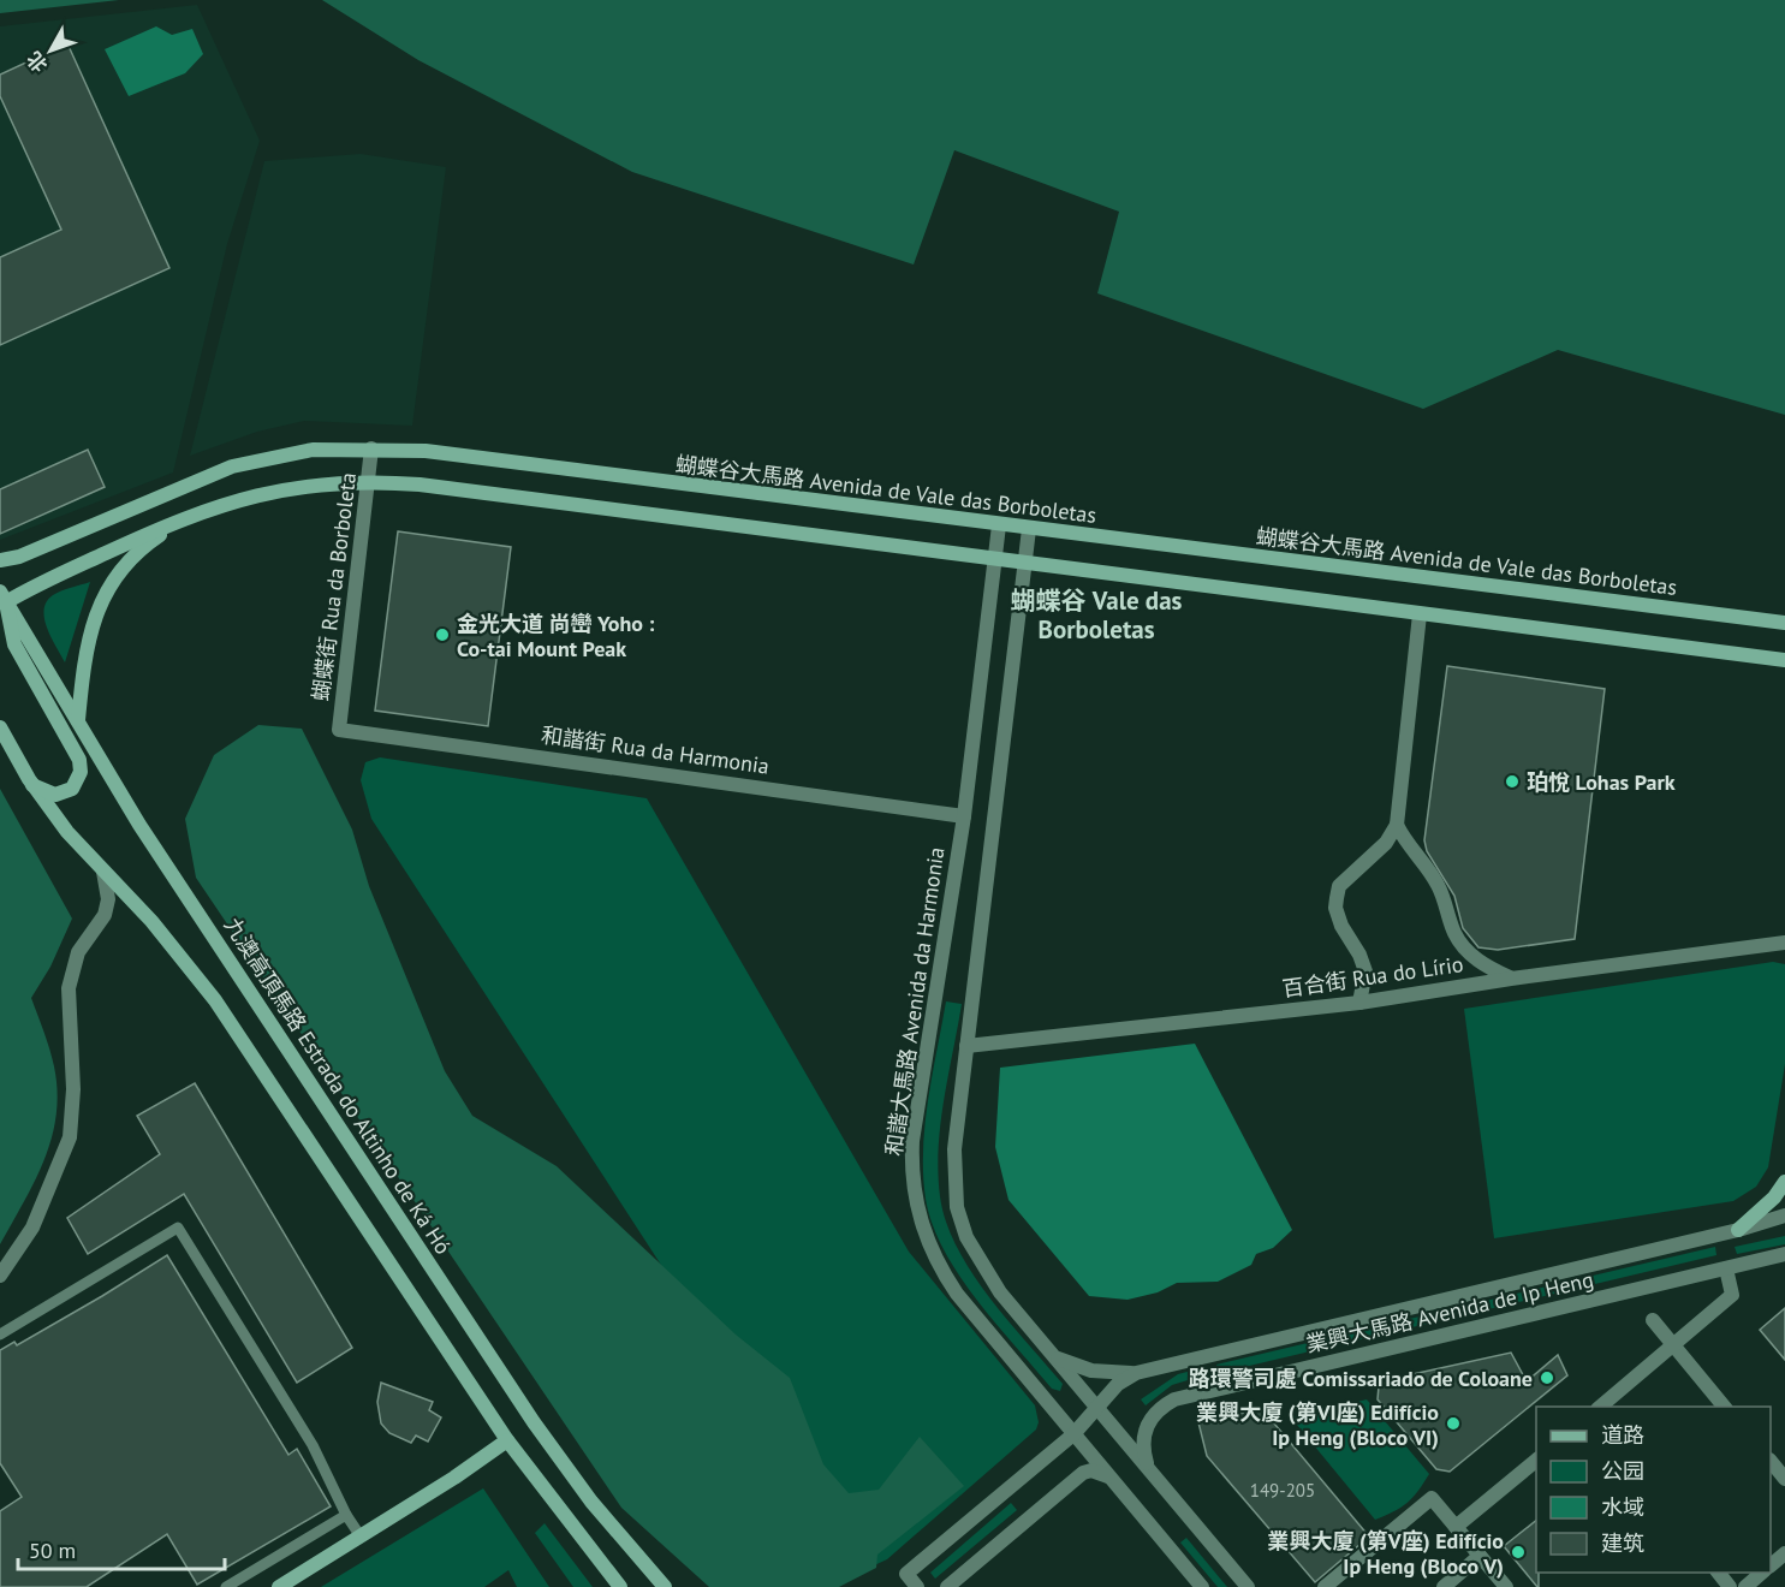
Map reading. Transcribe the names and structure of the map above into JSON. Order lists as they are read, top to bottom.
{
  "streets": {
    "street": [
      "蝴蝶谷大馬路 Avenida de Vale das Borboletas",
      "蝴蝶街 Rua da Borboleta",
      "和諧街 Rua da Harmonia",
      "百合街 Rua do Lírio",
      "和諧大馬路 Avenida da Harmonia",
      "九澳高頂馬路 Estrada do Altinho de Ká Hó",
      "業興大馬路 Avenida de Ip Heng"
    ]
  },
  "crossings": [
    ["蝴蝶谷大馬路 Avenida de Vale das Borboletas", "蝴蝶街 Rua da Borboleta"],
    ["蝴蝶谷大馬路 Avenida de Vale das Borboletas", "和諧大馬路 Avenida da Harmonia"],
    ["蝴蝶街 Rua da Borboleta", "和諧街 Rua da Harmonia"],
    ["和諧街 Rua da Harmonia", "和諧大馬路 Avenida da Harmonia"]
  ],
  "districts": ["蝴蝶谷 Vale das Borboletas"],
  "places": [
    "金光大道 尚巒 Yoho : Co-tai Mount Peak",
    "珀悅 Lohas Park",
    "路環警司處 Comissariado de Coloane",
    "業興大廈 (第VI座) Edifício Ip Heng (Bloco VI)",
    "業興大廈 (第V座) Edifício Ip Heng (Bloco V)"
  ],
  "house_numbers": ["149-205"],
  "legend": [
    "道路",
    "公园",
    "水域",
    "建筑"
  ],
  "scale_bar": "50 m",
  "north": "bottom left"
}
